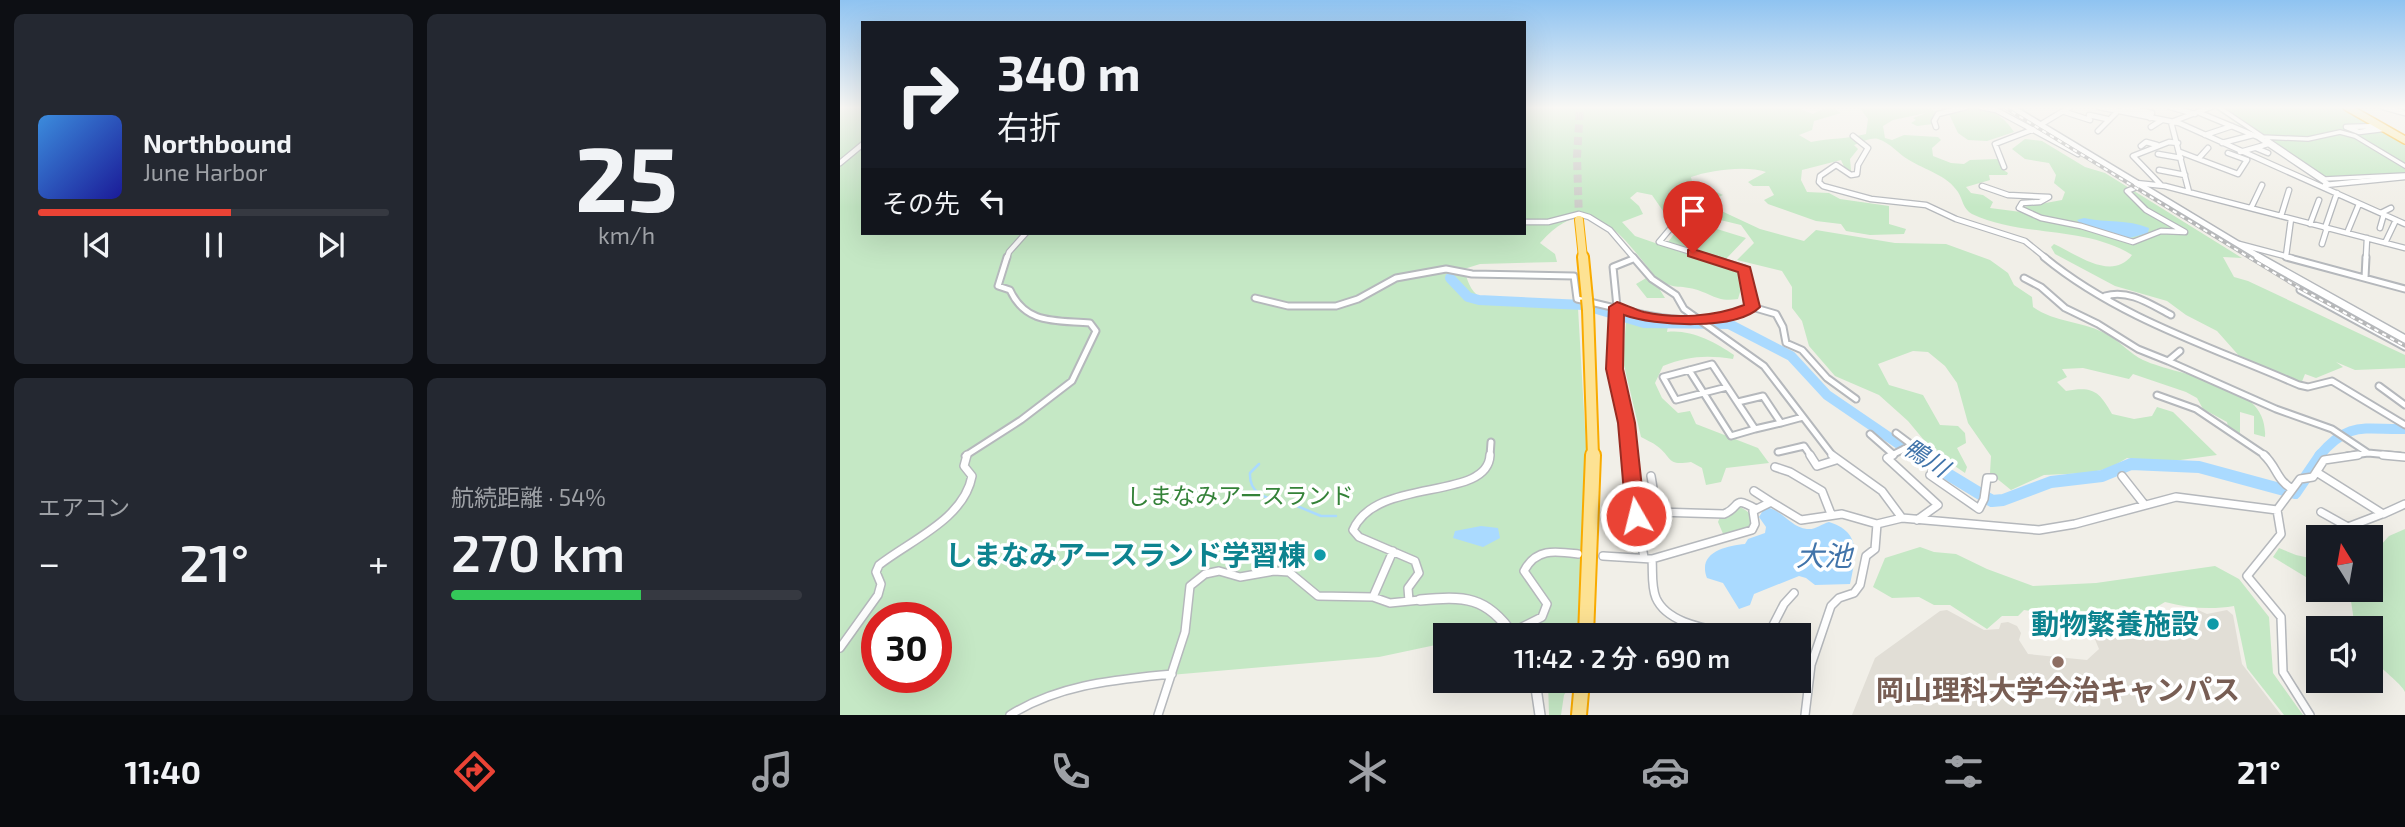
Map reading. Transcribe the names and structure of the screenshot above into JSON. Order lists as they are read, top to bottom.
{
  "water": ["鴨川", "大池"],
  "parks": ["しまなみアースランド"],
  "places": ["しまなみアースランド学習棟", "動物繁養施設", "岡山理科大学今治キャンパス"],
  "north": "top",
  "page": {
    "tile": [
      ["25", "km/h"],
      "エアコン",
      ["航続距離 · 54%", "270 km"]
    ],
    "turn": ["340 m", "右折"],
    "song": ["Northbound", "June Harbor"],
    "then": "その先",
    "heat": ["−", "21°", "+"],
    "limit": "30",
    "trip": "11:42 · 2 分 · 690 m",
    "tabs": ["11:40", "21°"]
  }
}
